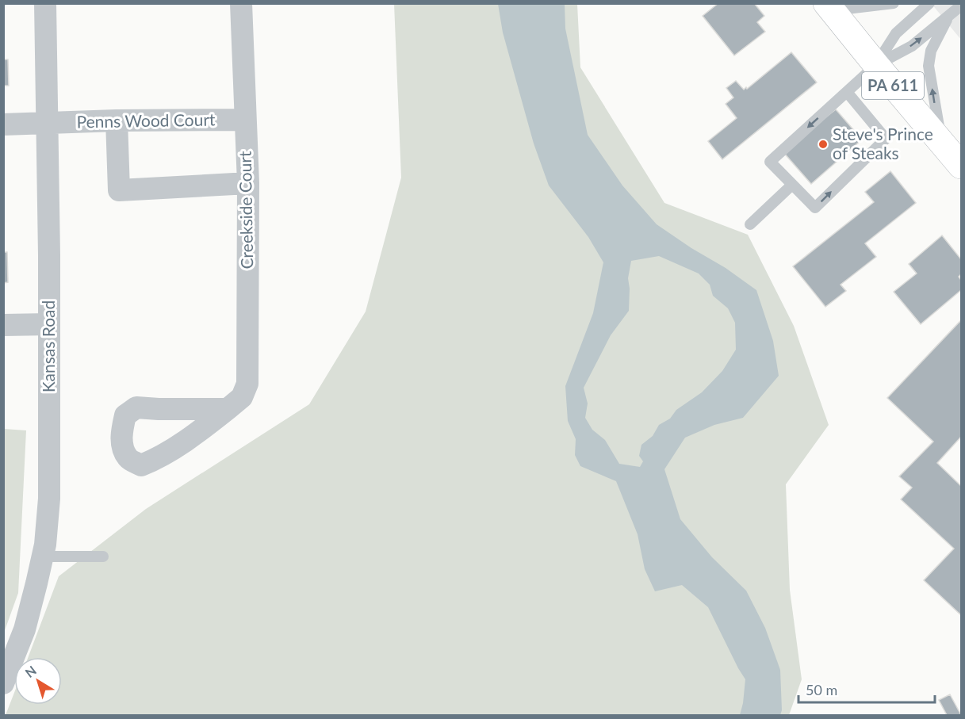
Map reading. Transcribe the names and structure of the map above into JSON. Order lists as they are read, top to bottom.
{
  "streets": {
    "highway": ["PA 611"],
    "street": ["Penns Wood Court", "Creekside Court", "Kansas Road"]
  },
  "crossings": [
    ["Penns Wood Court", "Creekside Court"],
    ["Penns Wood Court", "Kansas Road"]
  ],
  "places": ["Steve's Prince of Steaks"],
  "scale_bar": "50 m",
  "north": "top left"
}
